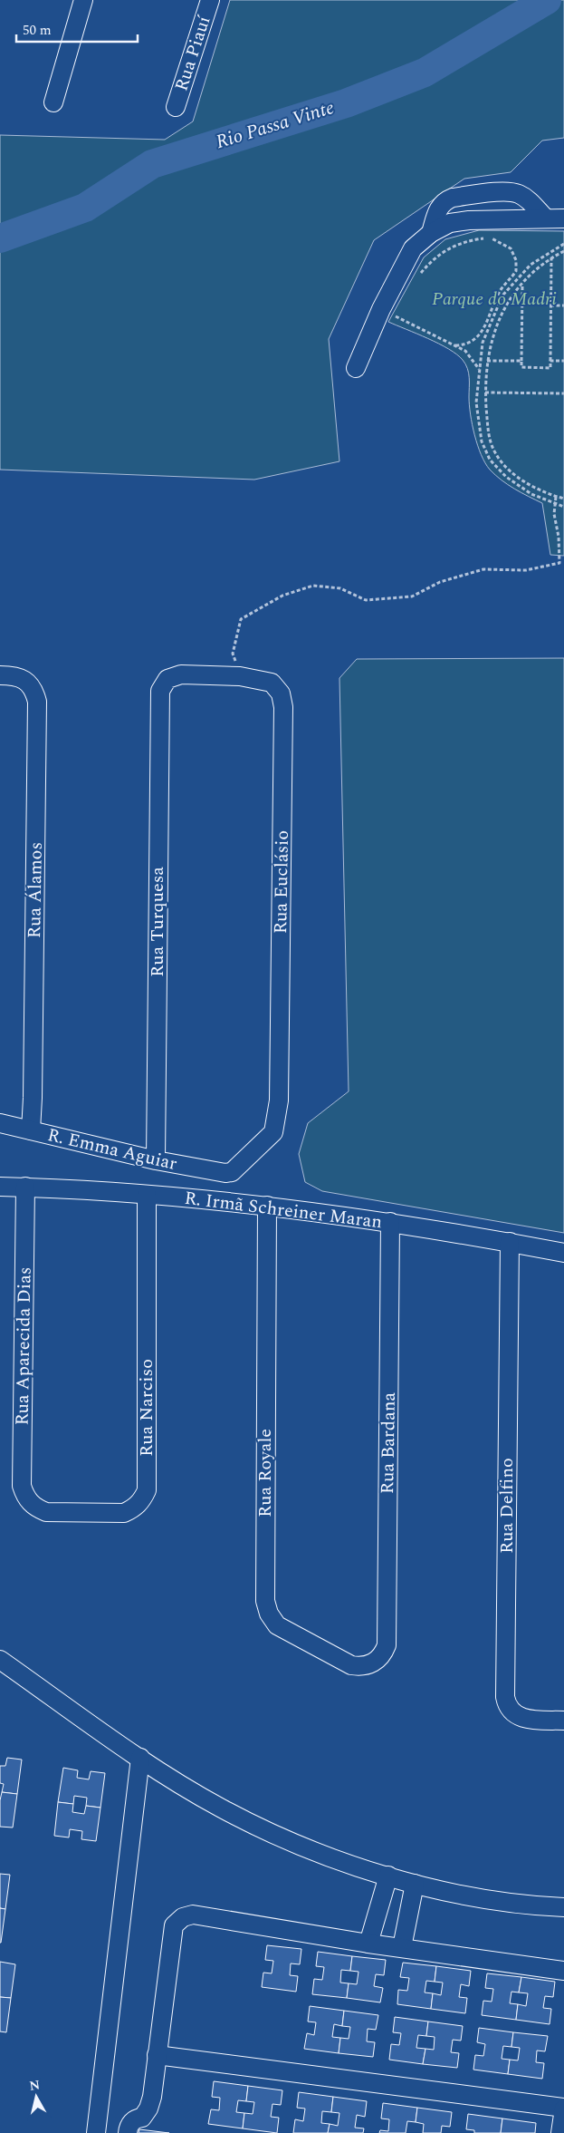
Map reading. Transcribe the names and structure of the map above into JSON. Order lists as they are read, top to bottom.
{
  "streets": {
    "street": [
      "Rua Piauí",
      "Rua Euclásio",
      "Rua Álamos",
      "Rua Turquesa",
      "R. Emma Aguiar",
      "R. Irmã Schreiner Maran",
      "Rua Aparecida Dias",
      "Rua Narciso",
      "Rua Bardana",
      "Rua Royale",
      "Rua Delfino"
    ]
  },
  "crossings": [
    ["Rua Euclásio", "Rua Turquesa"],
    ["Rua Euclásio", "R. Emma Aguiar"],
    ["Rua Álamos", "R. Emma Aguiar"],
    ["Rua Turquesa", "R. Emma Aguiar"],
    ["R. Irmã Schreiner Maran", "Rua Aparecida Dias"],
    ["R. Irmã Schreiner Maran", "Rua Narciso"],
    ["R. Irmã Schreiner Maran", "Rua Bardana"],
    ["R. Irmã Schreiner Maran", "Rua Royale"],
    ["R. Irmã Schreiner Maran", "Rua Delfino"],
    ["Rua Aparecida Dias", "Rua Narciso"],
    ["Rua Bardana", "Rua Royale"]
  ],
  "water": ["Rio Passa Vinte"],
  "parks": ["Parque do Madri"],
  "scale_bar": "50 m",
  "north": "top"
}
